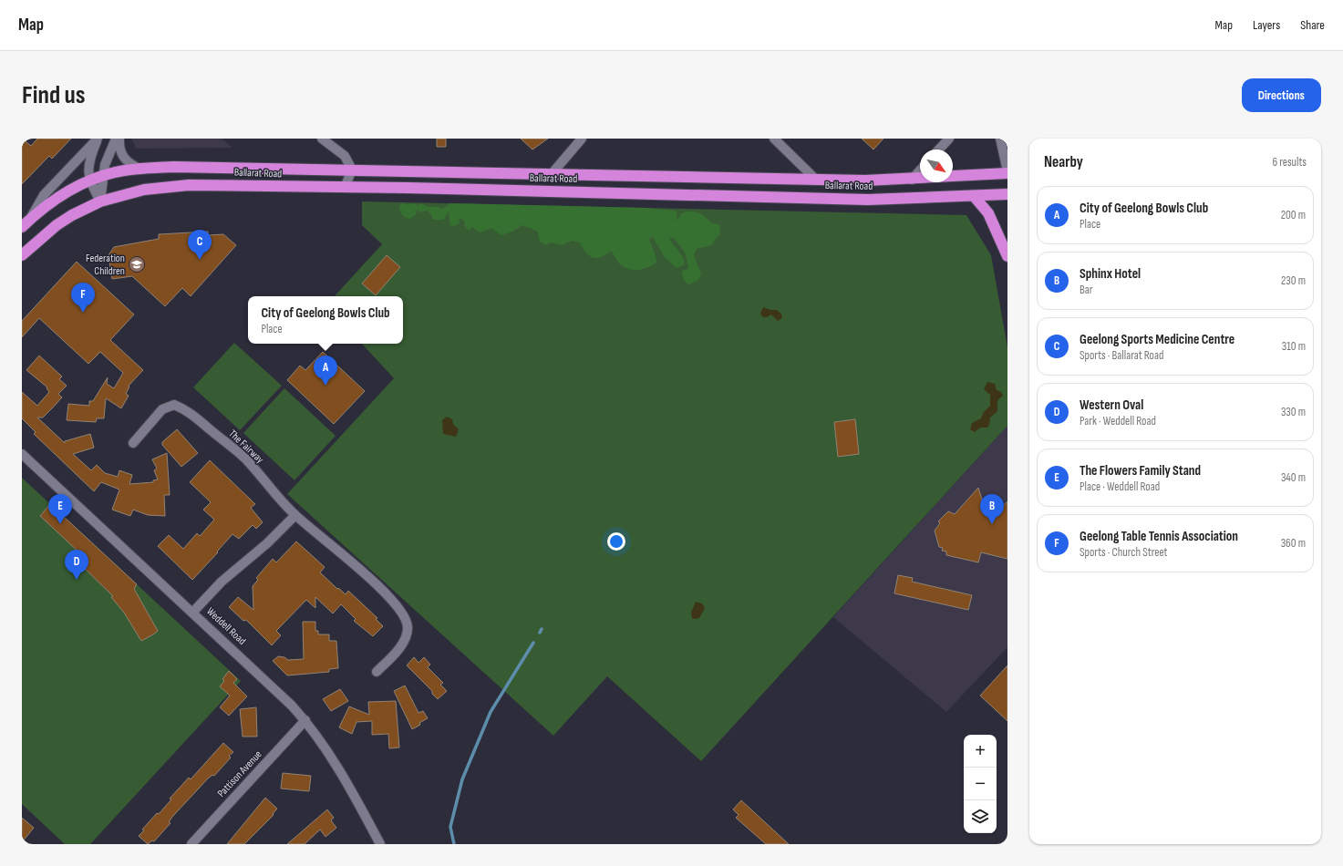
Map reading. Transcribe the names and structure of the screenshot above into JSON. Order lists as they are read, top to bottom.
{
  "streets": {
    "highway": ["Ballarat Road"],
    "street": ["The Fairway", "Weddell Road", "Pattison Avenue"]
  },
  "crossings": [
    ["Weddell Road", "Pattison Avenue"]
  ],
  "places": {
    "school or university": ["Federation Children"]
  },
  "north": "bottom right",
  "page": {
    "header": "Map",
    "nav": ["Map", "Layers", "Share"],
    "buttons": "Directions",
    "title": "Find us",
    "heading": ["Nearby", "6 results"],
    "list": [
      {
        "mark": "A",
        "name": "City of Geelong Bowls Club",
        "note": "Place",
        "value": "200 m"
      },
      {
        "mark": "B",
        "name": "Sphinx Hotel",
        "note": "Bar",
        "value": "230 m"
      },
      {
        "mark": "C",
        "name": "Geelong Sports Medicine Centre",
        "note": "Sports · Ballarat Road",
        "value": "310 m"
      },
      {
        "mark": "D",
        "name": "Western Oval",
        "note": "Park · Weddell Road",
        "value": "330 m"
      },
      {
        "mark": "E",
        "name": "The Flowers Family Stand",
        "note": "Place · Weddell Road",
        "value": "340 m"
      },
      {
        "mark": "F",
        "name": "Geelong Table Tennis Association",
        "note": "Sports · Church Street",
        "value": "360 m"
      }
    ],
    "pins": [
      "C",
      "F",
      "A",
      "B",
      "E",
      "D"
    ],
    "popup": ["City of Geelong Bowls Club", "Place"],
    "map_buttons": ["+", "−"]
  }
}
